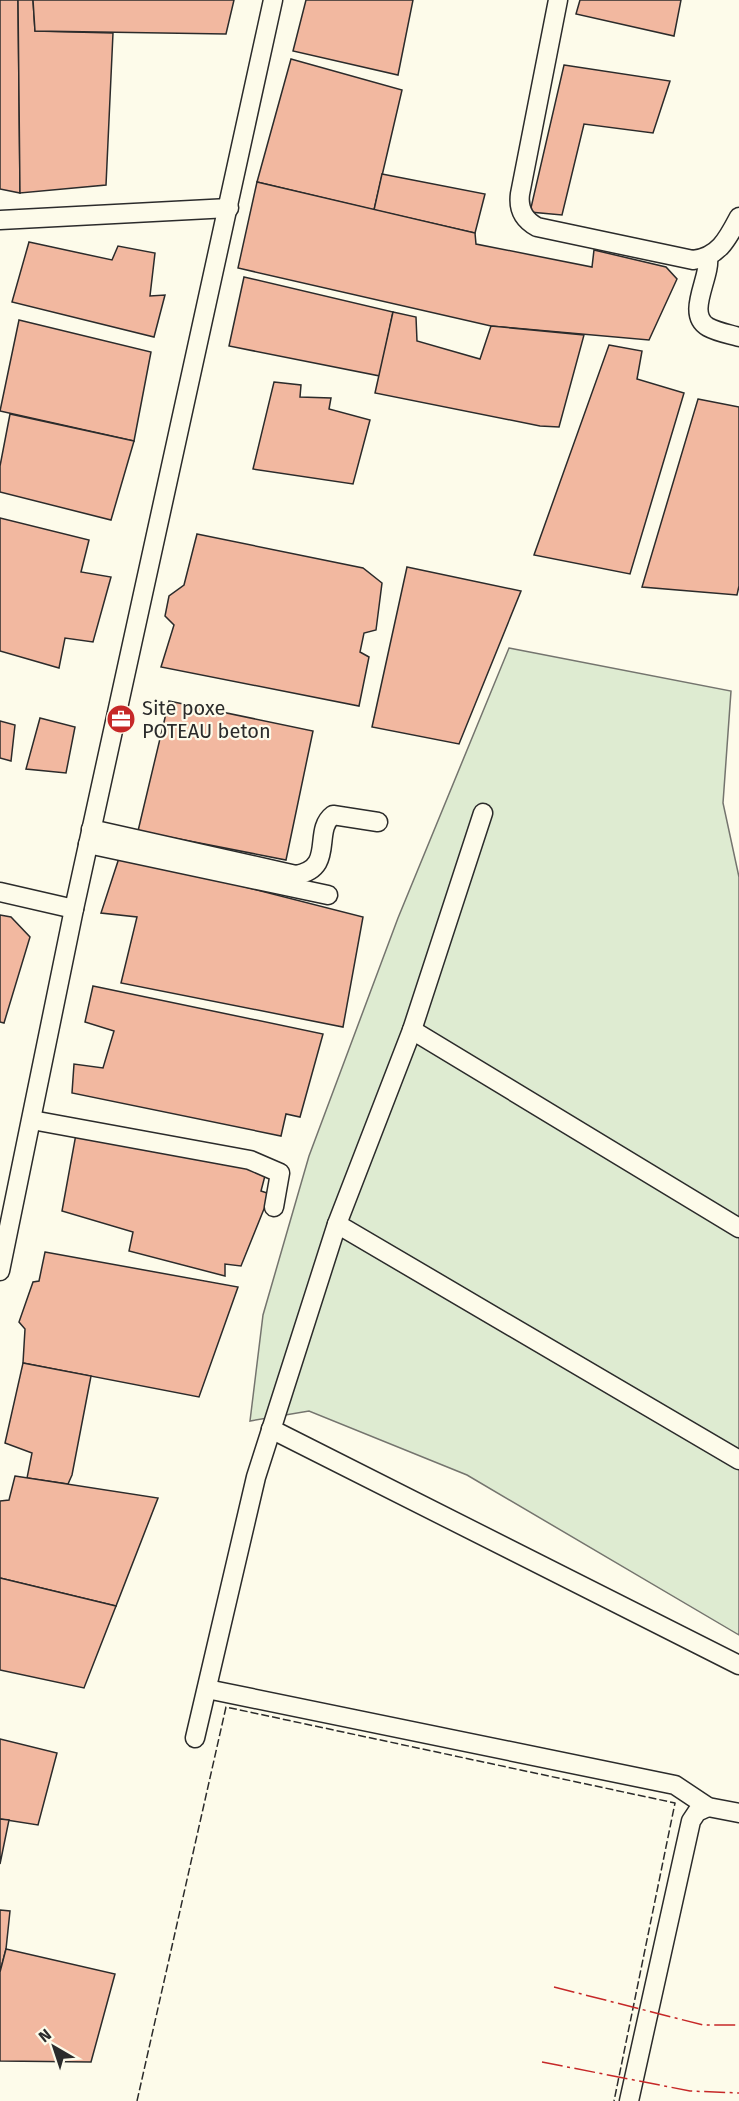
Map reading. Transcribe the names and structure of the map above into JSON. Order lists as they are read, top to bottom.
{
  "places": {
    "office": ["Site poxe POTEAU beton"]
  },
  "north": "top left"
}
